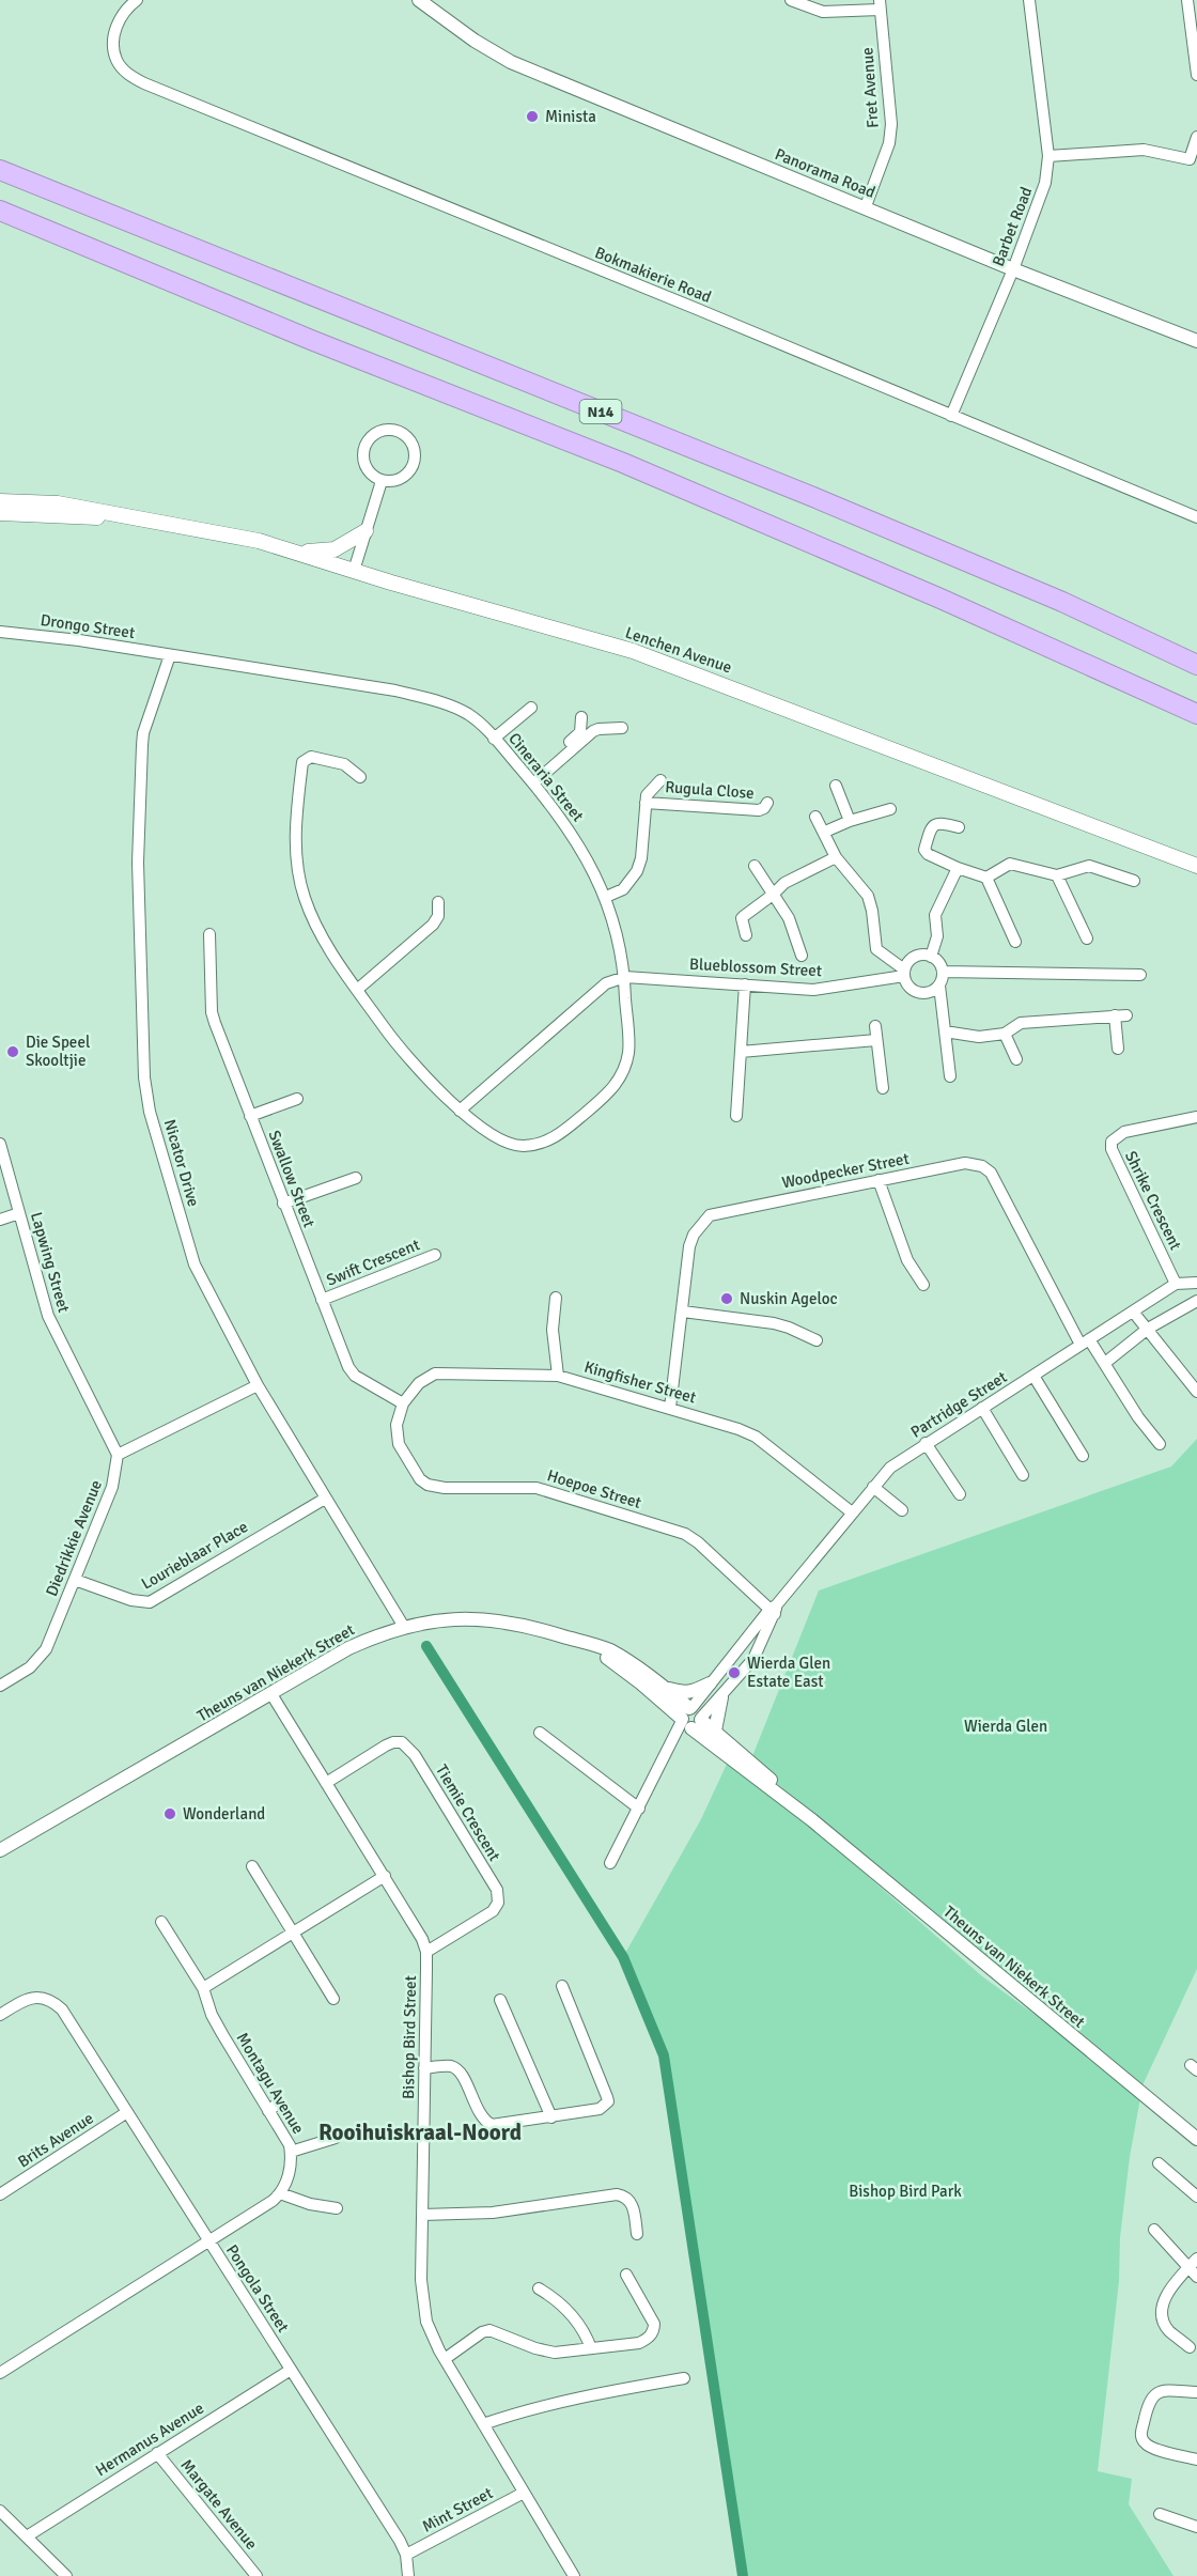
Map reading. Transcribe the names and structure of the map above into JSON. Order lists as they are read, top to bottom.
{
  "streets": {
    "highway": ["N14"],
    "main road": ["Lenchen Avenue"],
    "street": [
      "Fret Avenue",
      "Panorama Road",
      "Barbet Road",
      "Bokmakierie Road",
      "Drongo Street",
      "Cineraria Street",
      "Rugula Close",
      "Blueblossom Street",
      "Nicator Drive",
      "Woodpecker Street",
      "Swallow Street",
      "Shrike Crescent",
      "Lapwing Street",
      "Swift Crescent",
      "Kingfisher Street",
      "Partridge Street",
      "Hoepoe Street",
      "Diedrikkie Avenue",
      "Lourieblaar Place",
      "Theuns van Niekerk Street",
      "Tiemie Crescent",
      "Bishop Bird Street",
      "Montagu Avenue",
      "Brits Avenue",
      "Pongola Street",
      "Hermanus Avenue",
      "Margate Avenue",
      "Mint Street"
    ]
  },
  "crossings": [
    ["Fret Avenue", "Panorama Road"],
    ["Panorama Road", "Barbet Road"],
    ["Barbet Road", "Bokmakierie Road"],
    ["Drongo Street", "Cineraria Street"],
    ["Drongo Street", "Nicator Drive"],
    ["Cineraria Street", "Rugula Close"],
    ["Cineraria Street", "Blueblossom Street"],
    ["Cineraria Street", "Nicator Drive"],
    ["Nicator Drive", "Lourieblaar Place"],
    ["Nicator Drive", "Theuns van Niekerk Street"],
    ["Woodpecker Street", "Kingfisher Street"],
    ["Woodpecker Street", "Partridge Street"],
    ["Swallow Street", "Swift Crescent"],
    ["Swallow Street", "Kingfisher Street"],
    ["Swallow Street", "Hoepoe Street"],
    ["Shrike Crescent", "Partridge Street"],
    ["Lapwing Street", "Diedrikkie Avenue"],
    ["Kingfisher Street", "Partridge Street"],
    ["Kingfisher Street", "Hoepoe Street"],
    ["Partridge Street", "Hoepoe Street"],
    ["Partridge Street", "Theuns van Niekerk Street"],
    ["Diedrikkie Avenue", "Lourieblaar Place"],
    ["Theuns van Niekerk Street", "Bishop Bird Street"],
    ["Tiemie Crescent", "Bishop Bird Street"],
    ["Bishop Bird Street", "Mint Street"],
    ["Brits Avenue", "Pongola Street"],
    ["Pongola Street", "Hermanus Avenue"],
    ["Pongola Street", "Mint Street"],
    ["Hermanus Avenue", "Margate Avenue"]
  ],
  "districts": ["Rooihuiskraal-Noord"],
  "parks": ["Wierda Glen", "Bishop Bird Park"],
  "places": [
    "Minista",
    "Die Speel Skooltjie",
    "Nuskin Ageloc",
    "Wierda Glen Estate East",
    "Wonderland"
  ]
}
